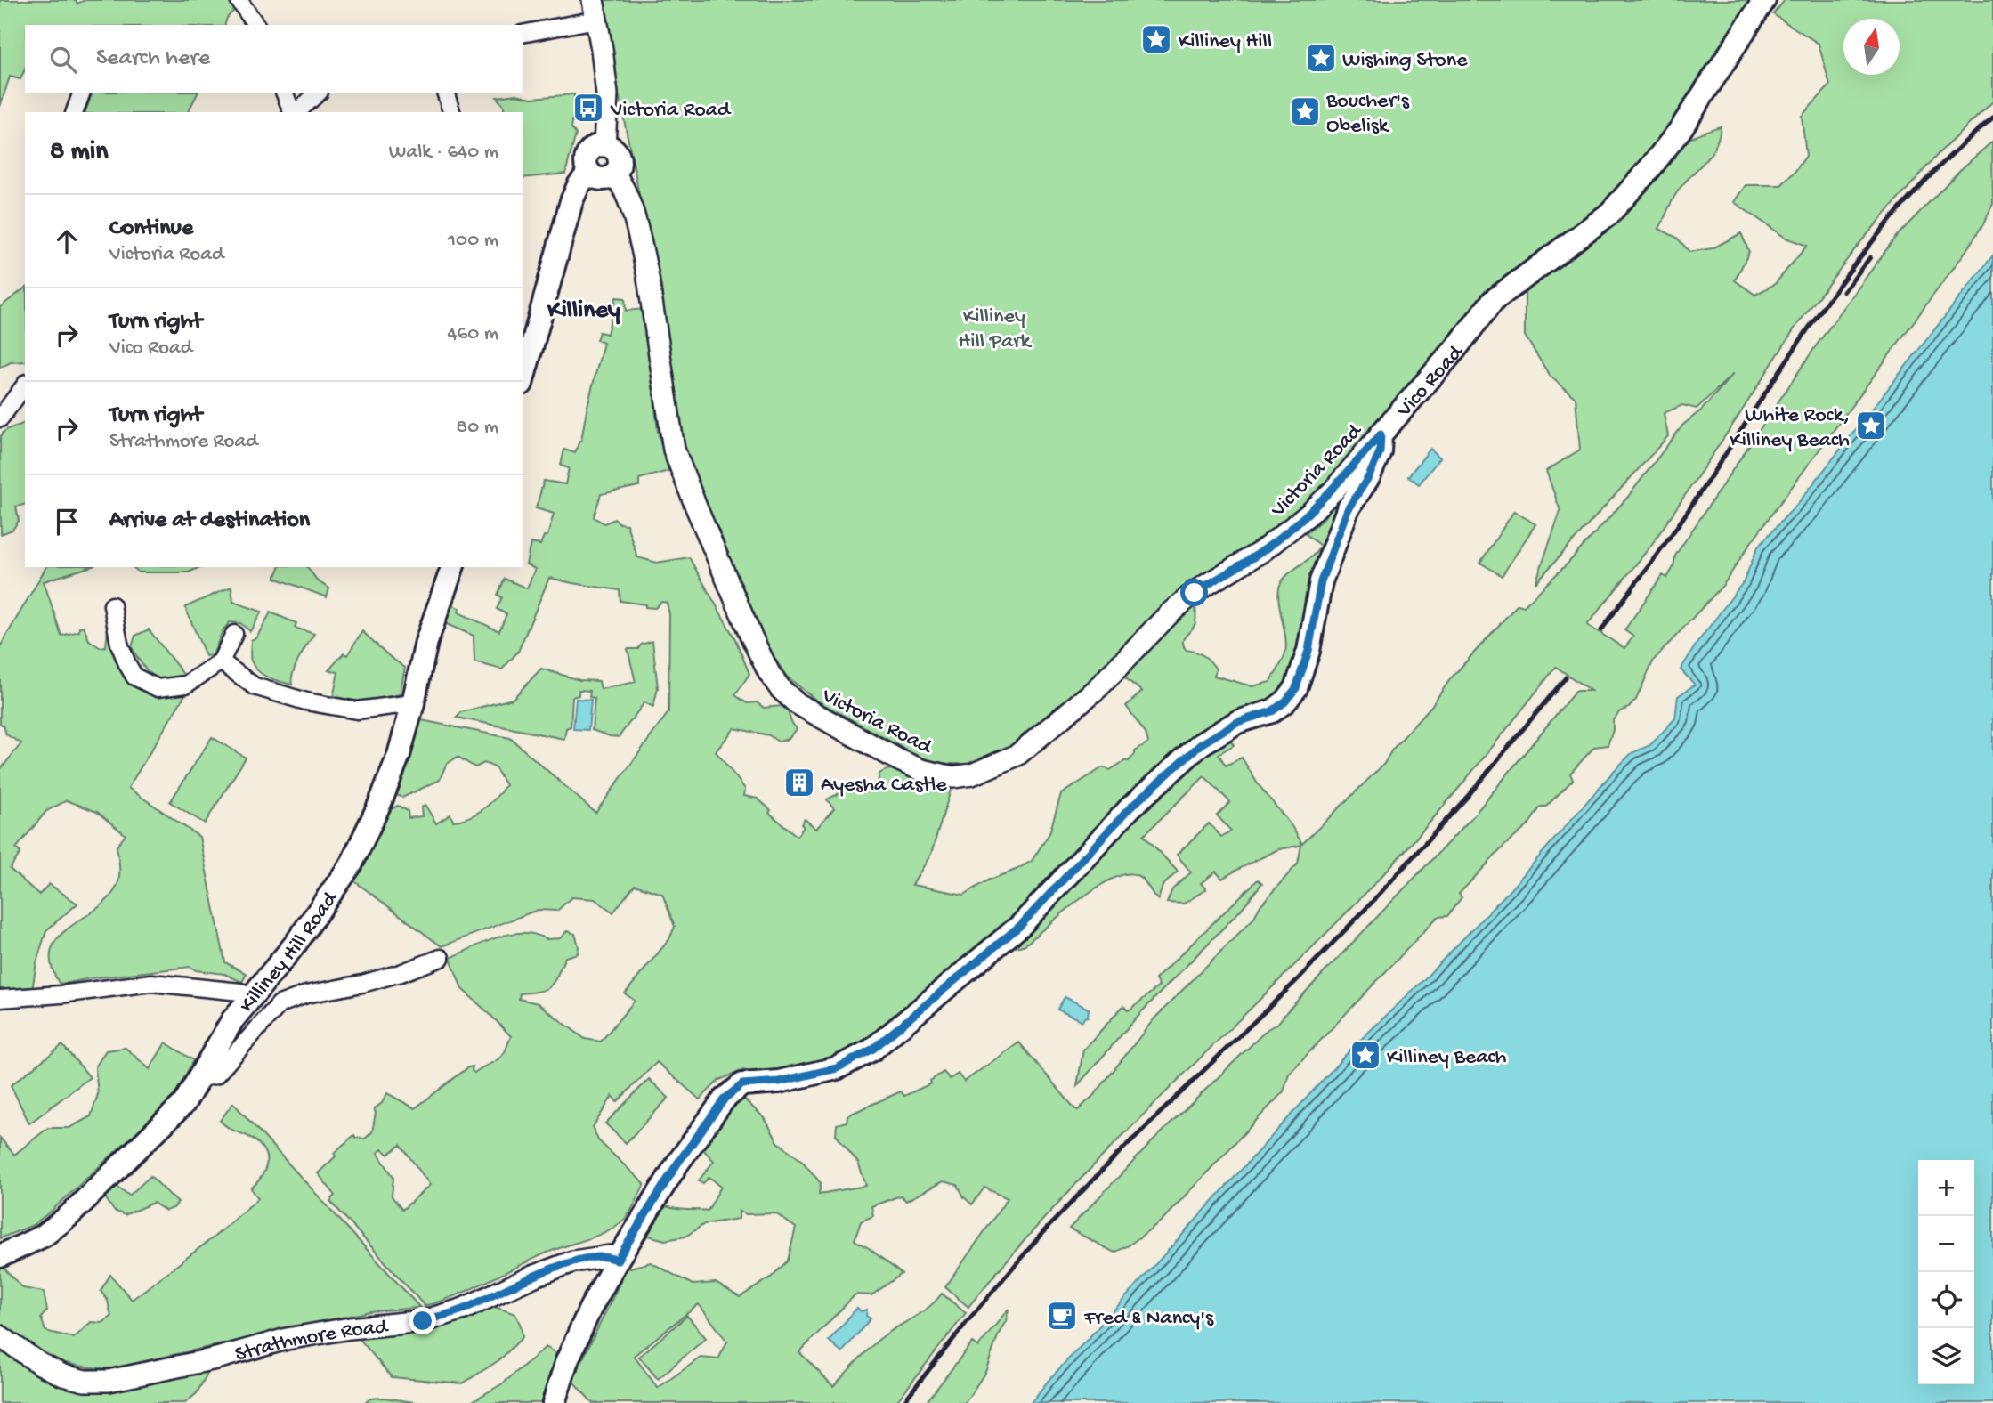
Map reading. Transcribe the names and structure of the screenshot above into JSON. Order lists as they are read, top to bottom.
{
  "streets": {
    "main road": ["Vico Road", "Killiney Hill Road"],
    "street": ["Victoria Road", "Strathmore Road"]
  },
  "crossings": [
    ["Vico Road", "Victoria Road"],
    ["Vico Road", "Strathmore Road"]
  ],
  "districts": ["Killiney"],
  "parks": ["Killiney Hill Park"],
  "places": {
    "place": [
      "Killiney Hill",
      "Wishing Stone",
      "Boucher's Obelisk",
      "White Rock, Killiney Beach",
      "Killiney Beach"
    ],
    "bus stop": ["Victoria Road"],
    "building": ["Ayesha Castle"],
    "cafe": ["Fred & Nancy's"]
  },
  "north": "top",
  "page": {
    "search": "Search here",
    "heading": ["8 min", "Walk · 640 m"],
    "list": [
      ["Continue", "Victoria Road", "100 m"],
      ["Turn right", "Vico Road", "460 m"],
      ["Turn right", "Strathmore Road", "80 m"],
      "Arrive at destination"
    ],
    "map_buttons": ["+", "−"]
  }
}
